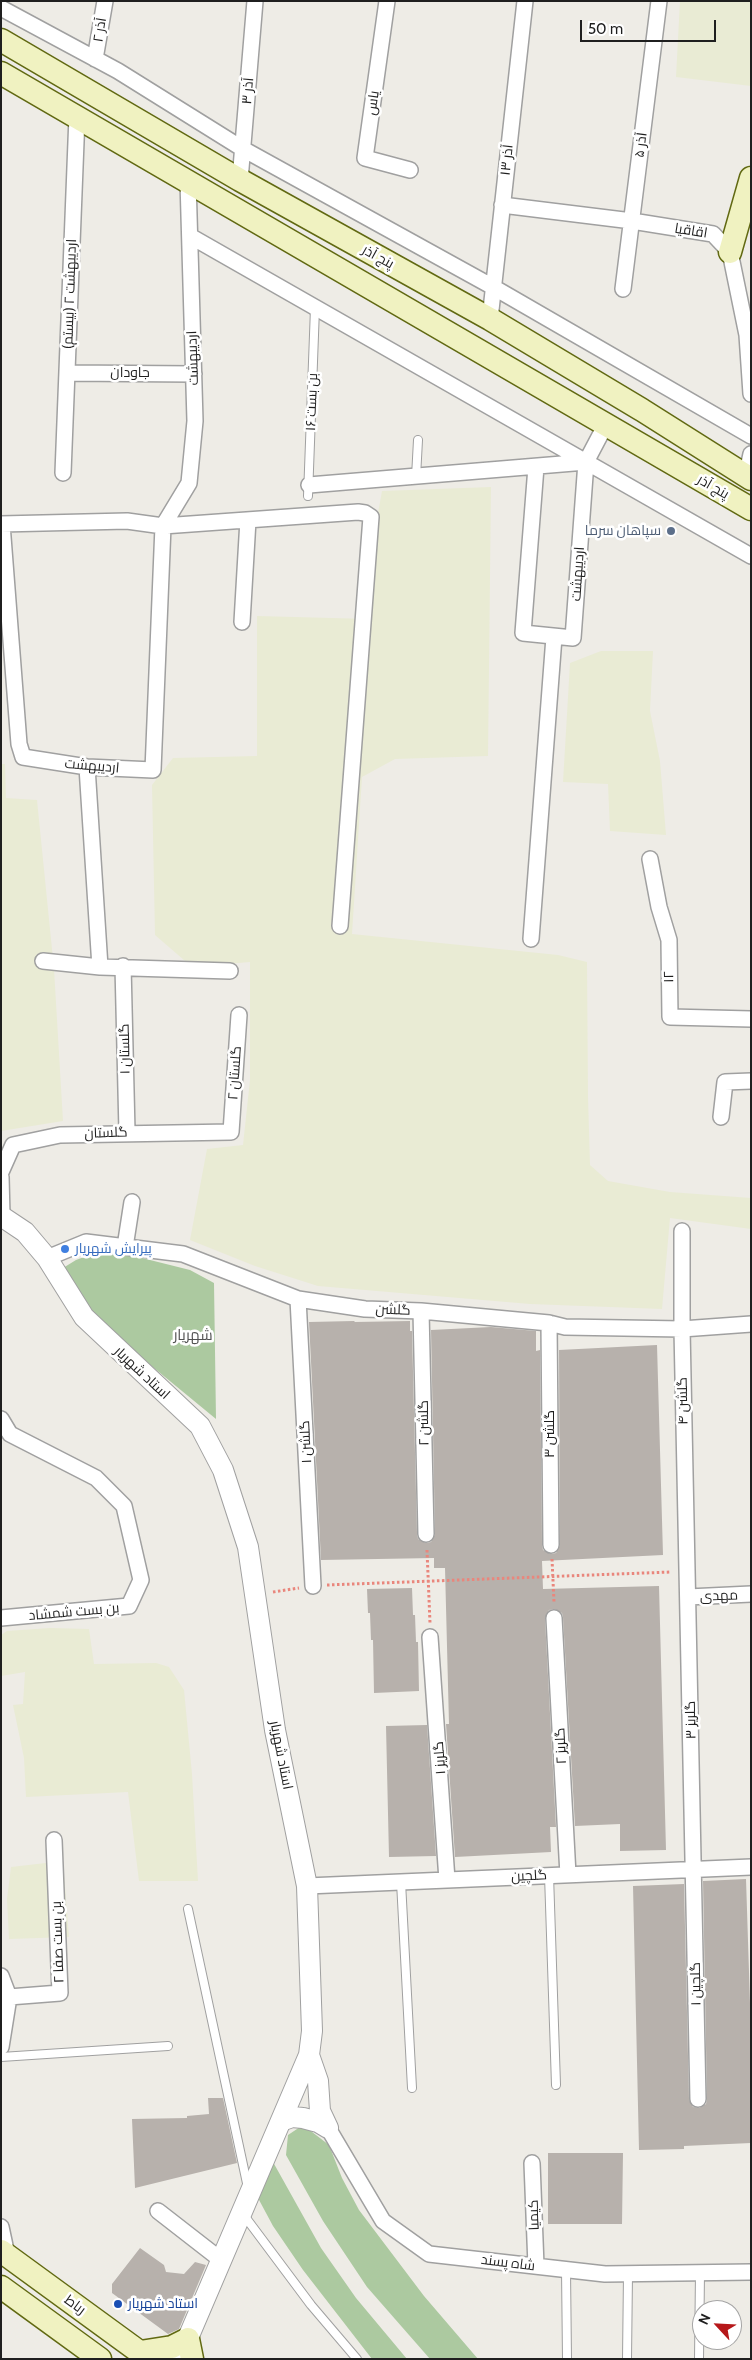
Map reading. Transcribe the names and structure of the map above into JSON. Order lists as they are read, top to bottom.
{
  "streets": {
    "main road": ["پنج آذر", "رباط"],
    "street": [
      "آذر ۲",
      "آذر ۳",
      "یاس",
      "آذر ۵",
      "۱۳ آذر",
      "اقاقیا",
      "اردیبهشت ۲ (بیستم)",
      "اردیبهشت",
      "جاودان",
      "۱۲",
      "گلستان ۱",
      "گلستان ۲",
      "گلستان",
      "گلشن",
      "استاد شهریار",
      "گلشن ۴",
      "گلشن ۲",
      "گلشن ۳",
      "گلشن ۱",
      "مهدی",
      "بن بست شمشاد",
      "گلریز ۳",
      "گلریز ۲",
      "گلریز ۱",
      "گلچین",
      "بن بست صفا ۲",
      "گلچین ۱",
      "کیمیا",
      "شاه پسند"
    ],
    "lane": ["بن بست ۱۶"]
  },
  "crossings": [
    ["آذر ۳", "پنج آذر"],
    ["آذر ۵", "اقاقیا"],
    ["۱۳ آذر", "اقاقیا"],
    ["۱۳ آذر", "پنج آذر"],
    ["پنج آذر", "اردیبهشت ۲ (بیستم)"],
    ["پنج آذر", "اردیبهشت"],
    ["اردیبهشت ۲ (بیستم)", "جاودان"],
    ["اردیبهشت", "جاودان"],
    ["گلستان ۱", "گلستان"],
    ["گلستان ۲", "گلستان"],
    ["گلشن", "استاد شهریار"],
    ["گلشن", "گلشن ۴"],
    ["گلشن", "گلشن ۲"],
    ["گلشن", "گلشن ۳"],
    ["گلشن", "گلشن ۱"],
    ["استاد شهریار", "گلچین"],
    ["گلشن ۴", "گلریز ۳"],
    ["مهدی", "گلریز ۳"],
    ["گلریز ۳", "گلچین"],
    ["گلریز ۳", "گلچین ۱"],
    ["گلریز ۲", "گلچین"],
    ["گلریز ۱", "گلچین"],
    ["گلچین", "گلچین ۱"],
    ["کیمیا", "شاه پسند"]
  ],
  "districts": ["شهریار"],
  "places": ["سپاهان سرما", "پیرایش شهریار", "استاد شهریار"],
  "scale_bar": "50 m",
  "north": "top left"
}
